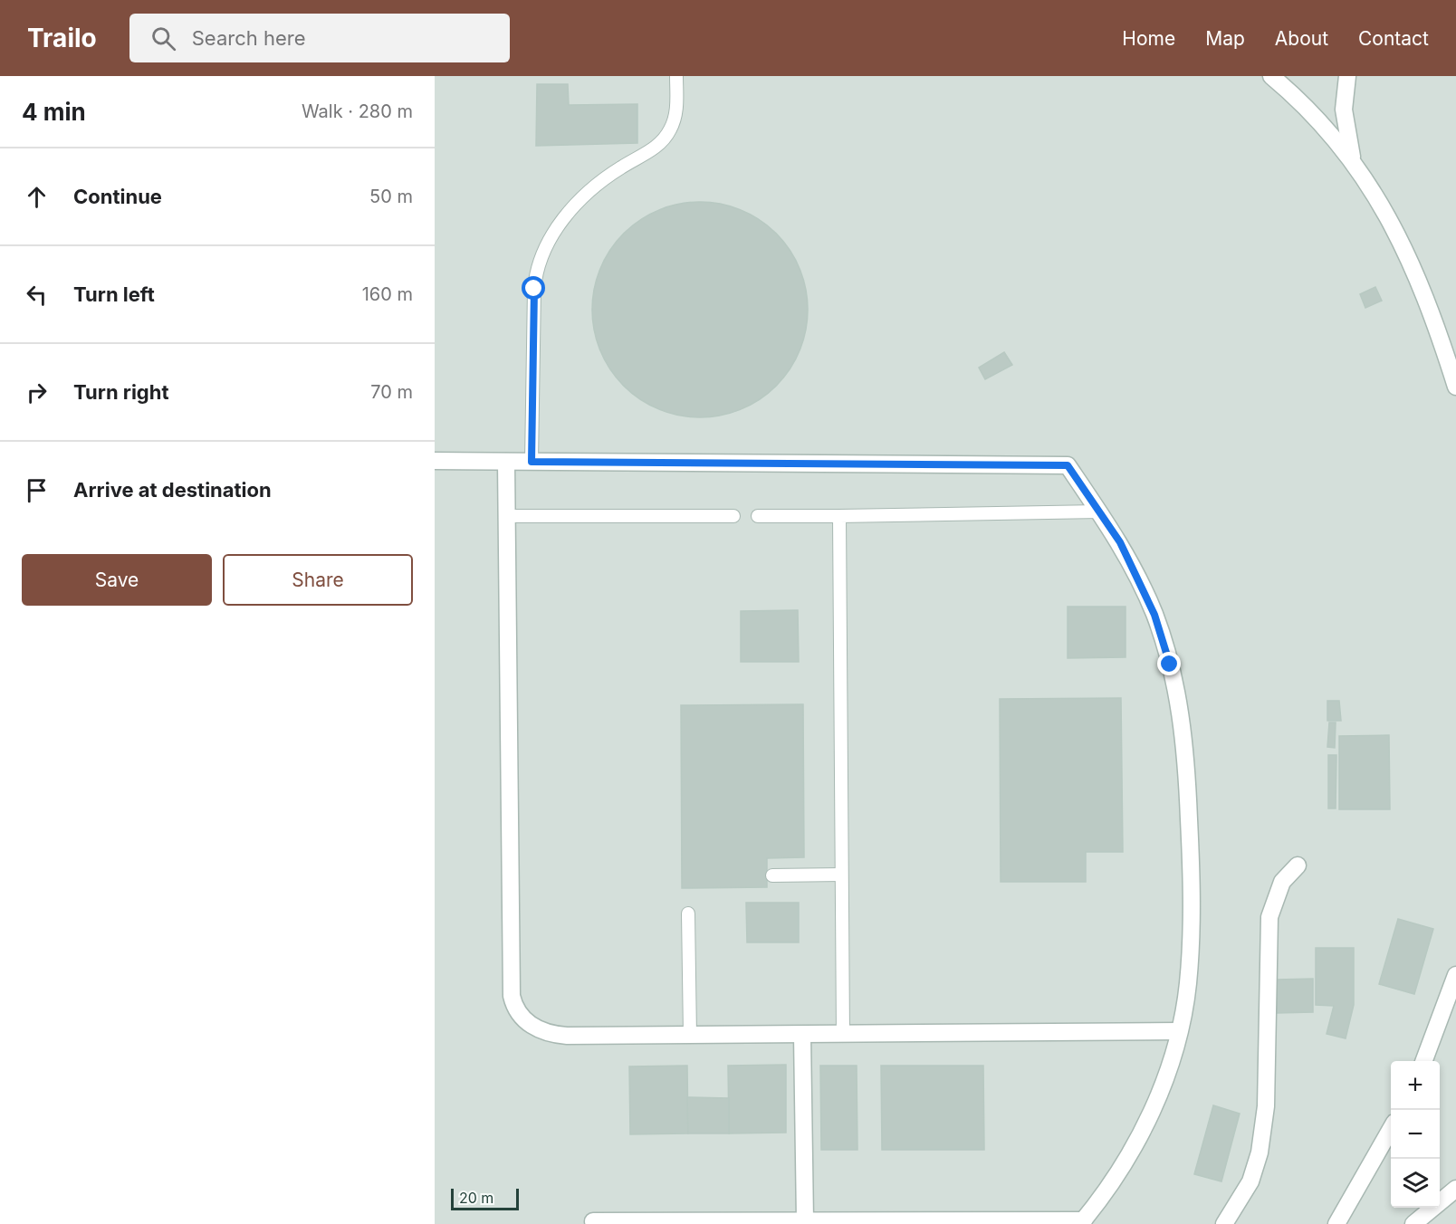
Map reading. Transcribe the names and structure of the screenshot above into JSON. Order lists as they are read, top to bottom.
{
  "scale_bar": "20 m",
  "page": {
    "header": "Trailo",
    "search": "Search here",
    "nav": [
      "Home",
      "Map",
      "About",
      "Contact"
    ],
    "heading": ["4 min", "Walk · 280 m"],
    "list": [
      ["Continue", "50 m"],
      ["Turn left", "160 m"],
      ["Turn right", "70 m"],
      "Arrive at destination"
    ],
    "buttons": ["Save", "Share"],
    "map_buttons": ["+", "−"],
    "scale": "20 m"
  }
}
